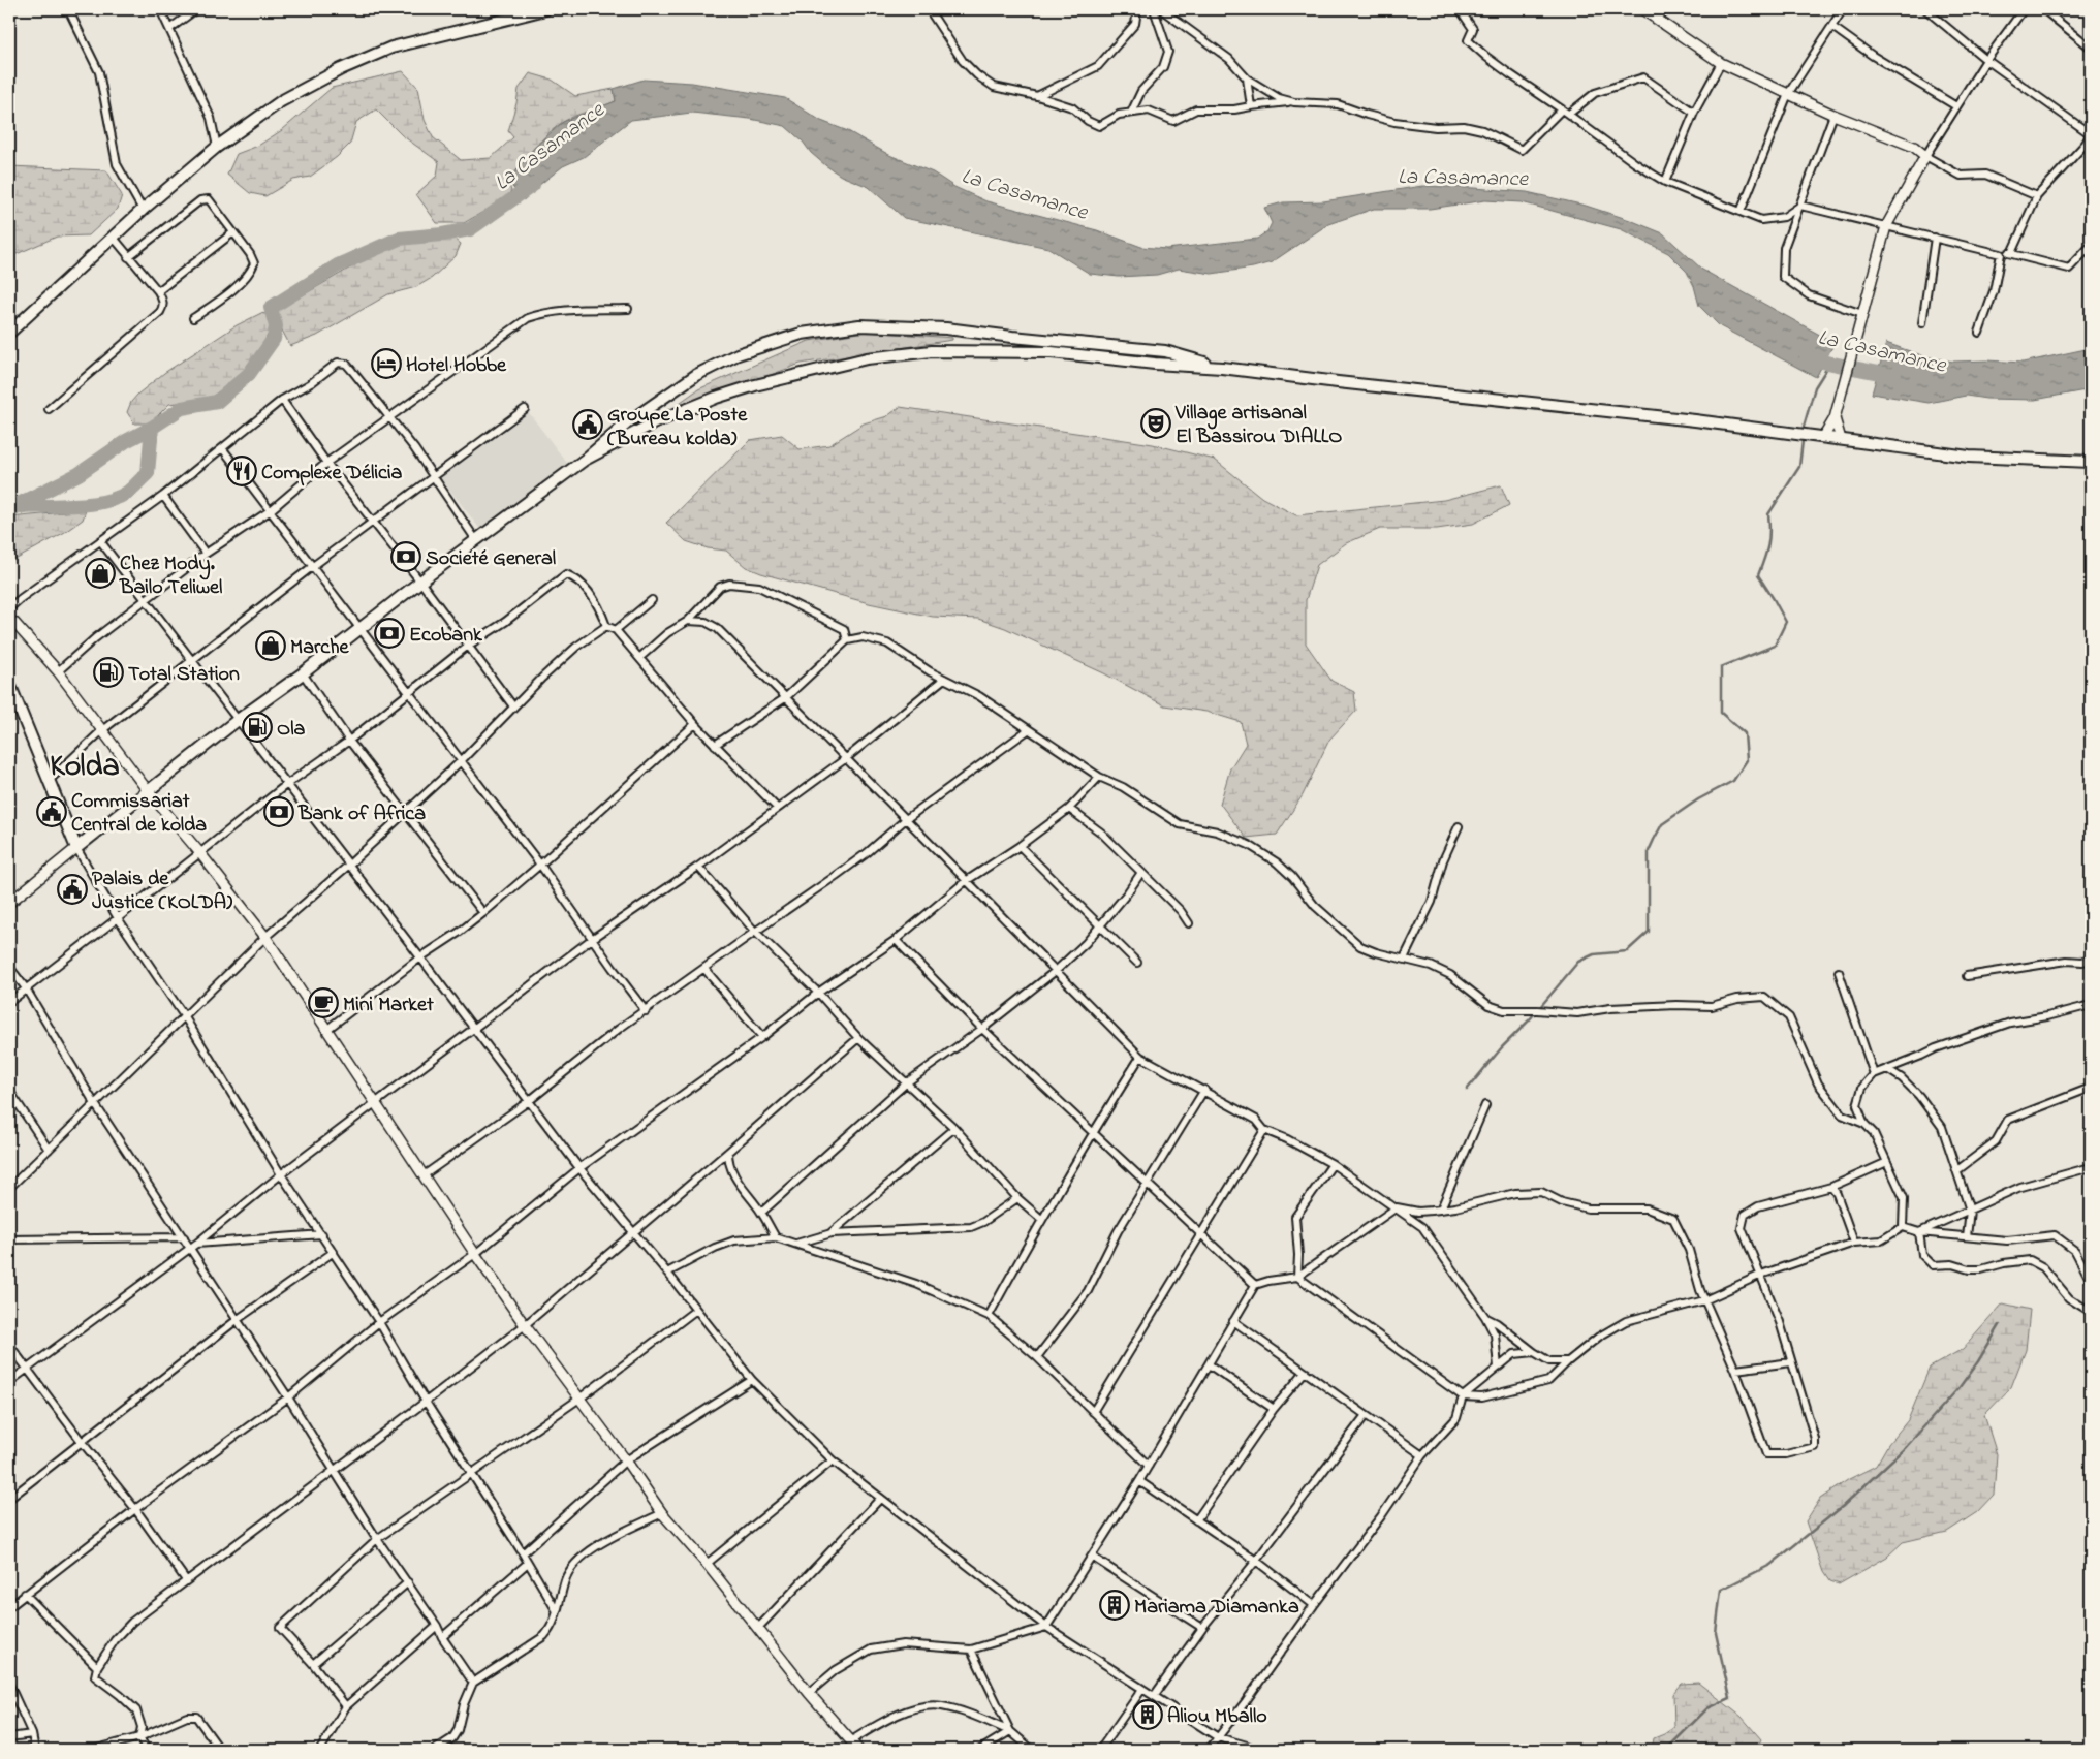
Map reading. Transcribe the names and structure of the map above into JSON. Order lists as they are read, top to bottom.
{
  "districts": ["Kolda"],
  "water": ["La Casamance"],
  "places": {
    "hotel": ["Hotel Hobbe"],
    "theatre": ["Village artisanal El Bassirou DIALLO"],
    "public building": ["Groupe La Poste (Bureau kolda)", "Commissariat Central de kolda", "Palais de Justice (KOLDA)"],
    "restaurant": ["Complexe Délicia"],
    "bank": ["Societé General", "Ecobank", "Bank of Africa"],
    "shop": ["Chez Mody. Bailo Teliwel", "Marche"],
    "fuel station": ["Total Station", "Ola"],
    "cafe": ["Mini Market"],
    "building": ["Mariama Diamanka", "Aliou Mballo"]
  }
}
